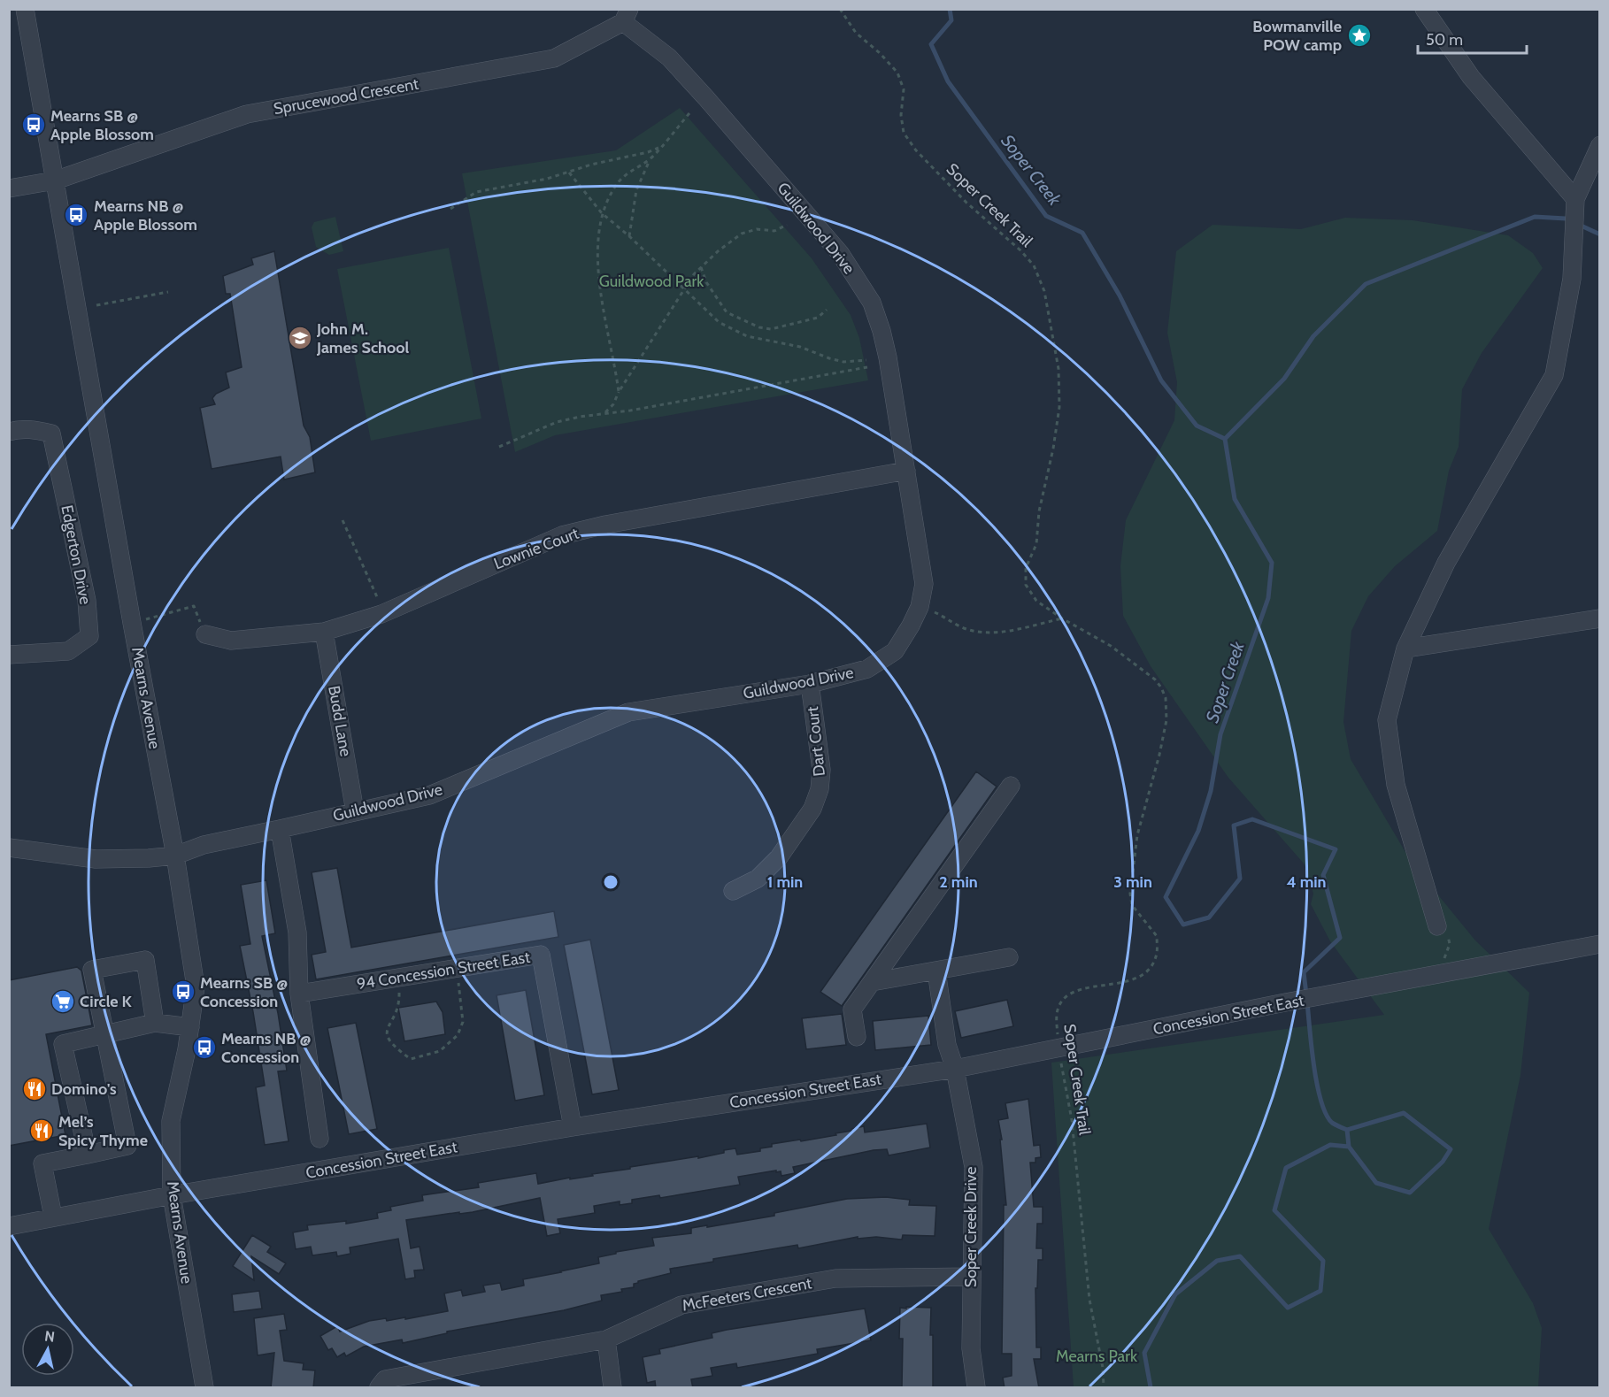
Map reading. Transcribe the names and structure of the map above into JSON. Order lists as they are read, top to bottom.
{
  "streets": {
    "street": [
      "Sprucewood Crescent",
      "Guildwood Drive",
      "Lownie Court",
      "Edgerton Drive",
      "Mearns Avenue",
      "Budd Lane",
      "Dart Court",
      "94 Concession Street East",
      "Concession Street East",
      "Soper Creek Drive",
      "McFeeters Crescent"
    ],
    "path": ["Soper Creek Trail"]
  },
  "crossings": [
    ["Sprucewood Crescent", "Guildwood Drive"],
    ["Sprucewood Crescent", "Mearns Avenue"],
    ["Soper Creek Trail", "Concession Street East"],
    ["Guildwood Drive", "Lownie Court"],
    ["Guildwood Drive", "Mearns Avenue"],
    ["Guildwood Drive", "Budd Lane"],
    ["Guildwood Drive", "Dart Court"],
    ["Lownie Court", "Budd Lane"],
    ["Mearns Avenue", "Concession Street East"],
    ["94 Concession Street East", "Concession Street East"],
    ["Concession Street East", "Soper Creek Drive"],
    ["Soper Creek Drive", "McFeeters Crescent"]
  ],
  "water": ["Soper Creek"],
  "parks": ["Guildwood Park", "Mearns Park"],
  "places": {
    "place": ["Bowmanville POW camp"],
    "bus stop": [
      "Mearns SB @ Apple Blossom",
      "Mearns NB @ Apple Blossom",
      "Mearns SB @ Concession",
      "Mearns NB @ Concession"
    ],
    "school or university": ["John M. James School"],
    "supermarket": ["Circle K"],
    "restaurant": ["Domino's", "Mel’s Spicy Thyme"]
  },
  "scale_bar": "50 m",
  "north": "top",
  "rings": [
    "1 min",
    "2 min",
    "3 min",
    "4 min"
  ]
}
